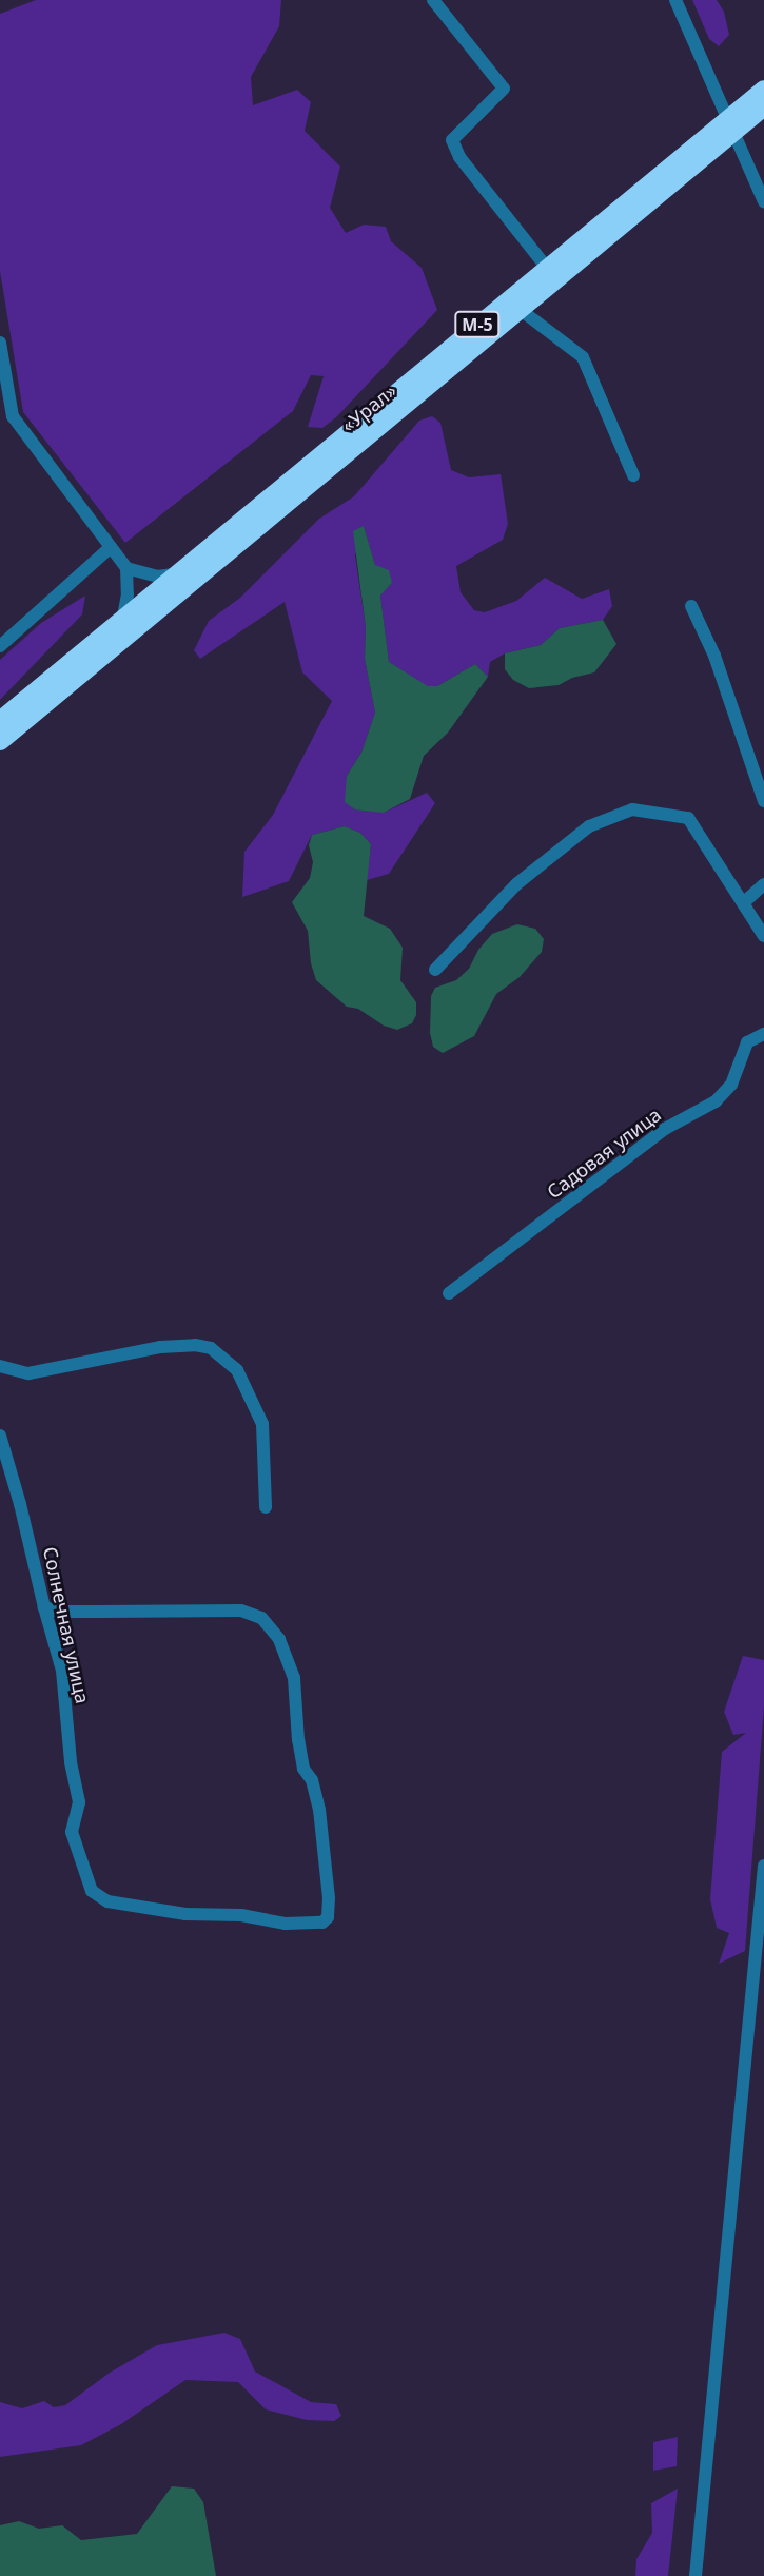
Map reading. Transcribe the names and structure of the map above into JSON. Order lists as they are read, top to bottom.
{
  "streets": {
    "highway": ["М-5", "«Урал»"],
    "street": ["Садовая улица", "Солнечная улица"]
  }
}
